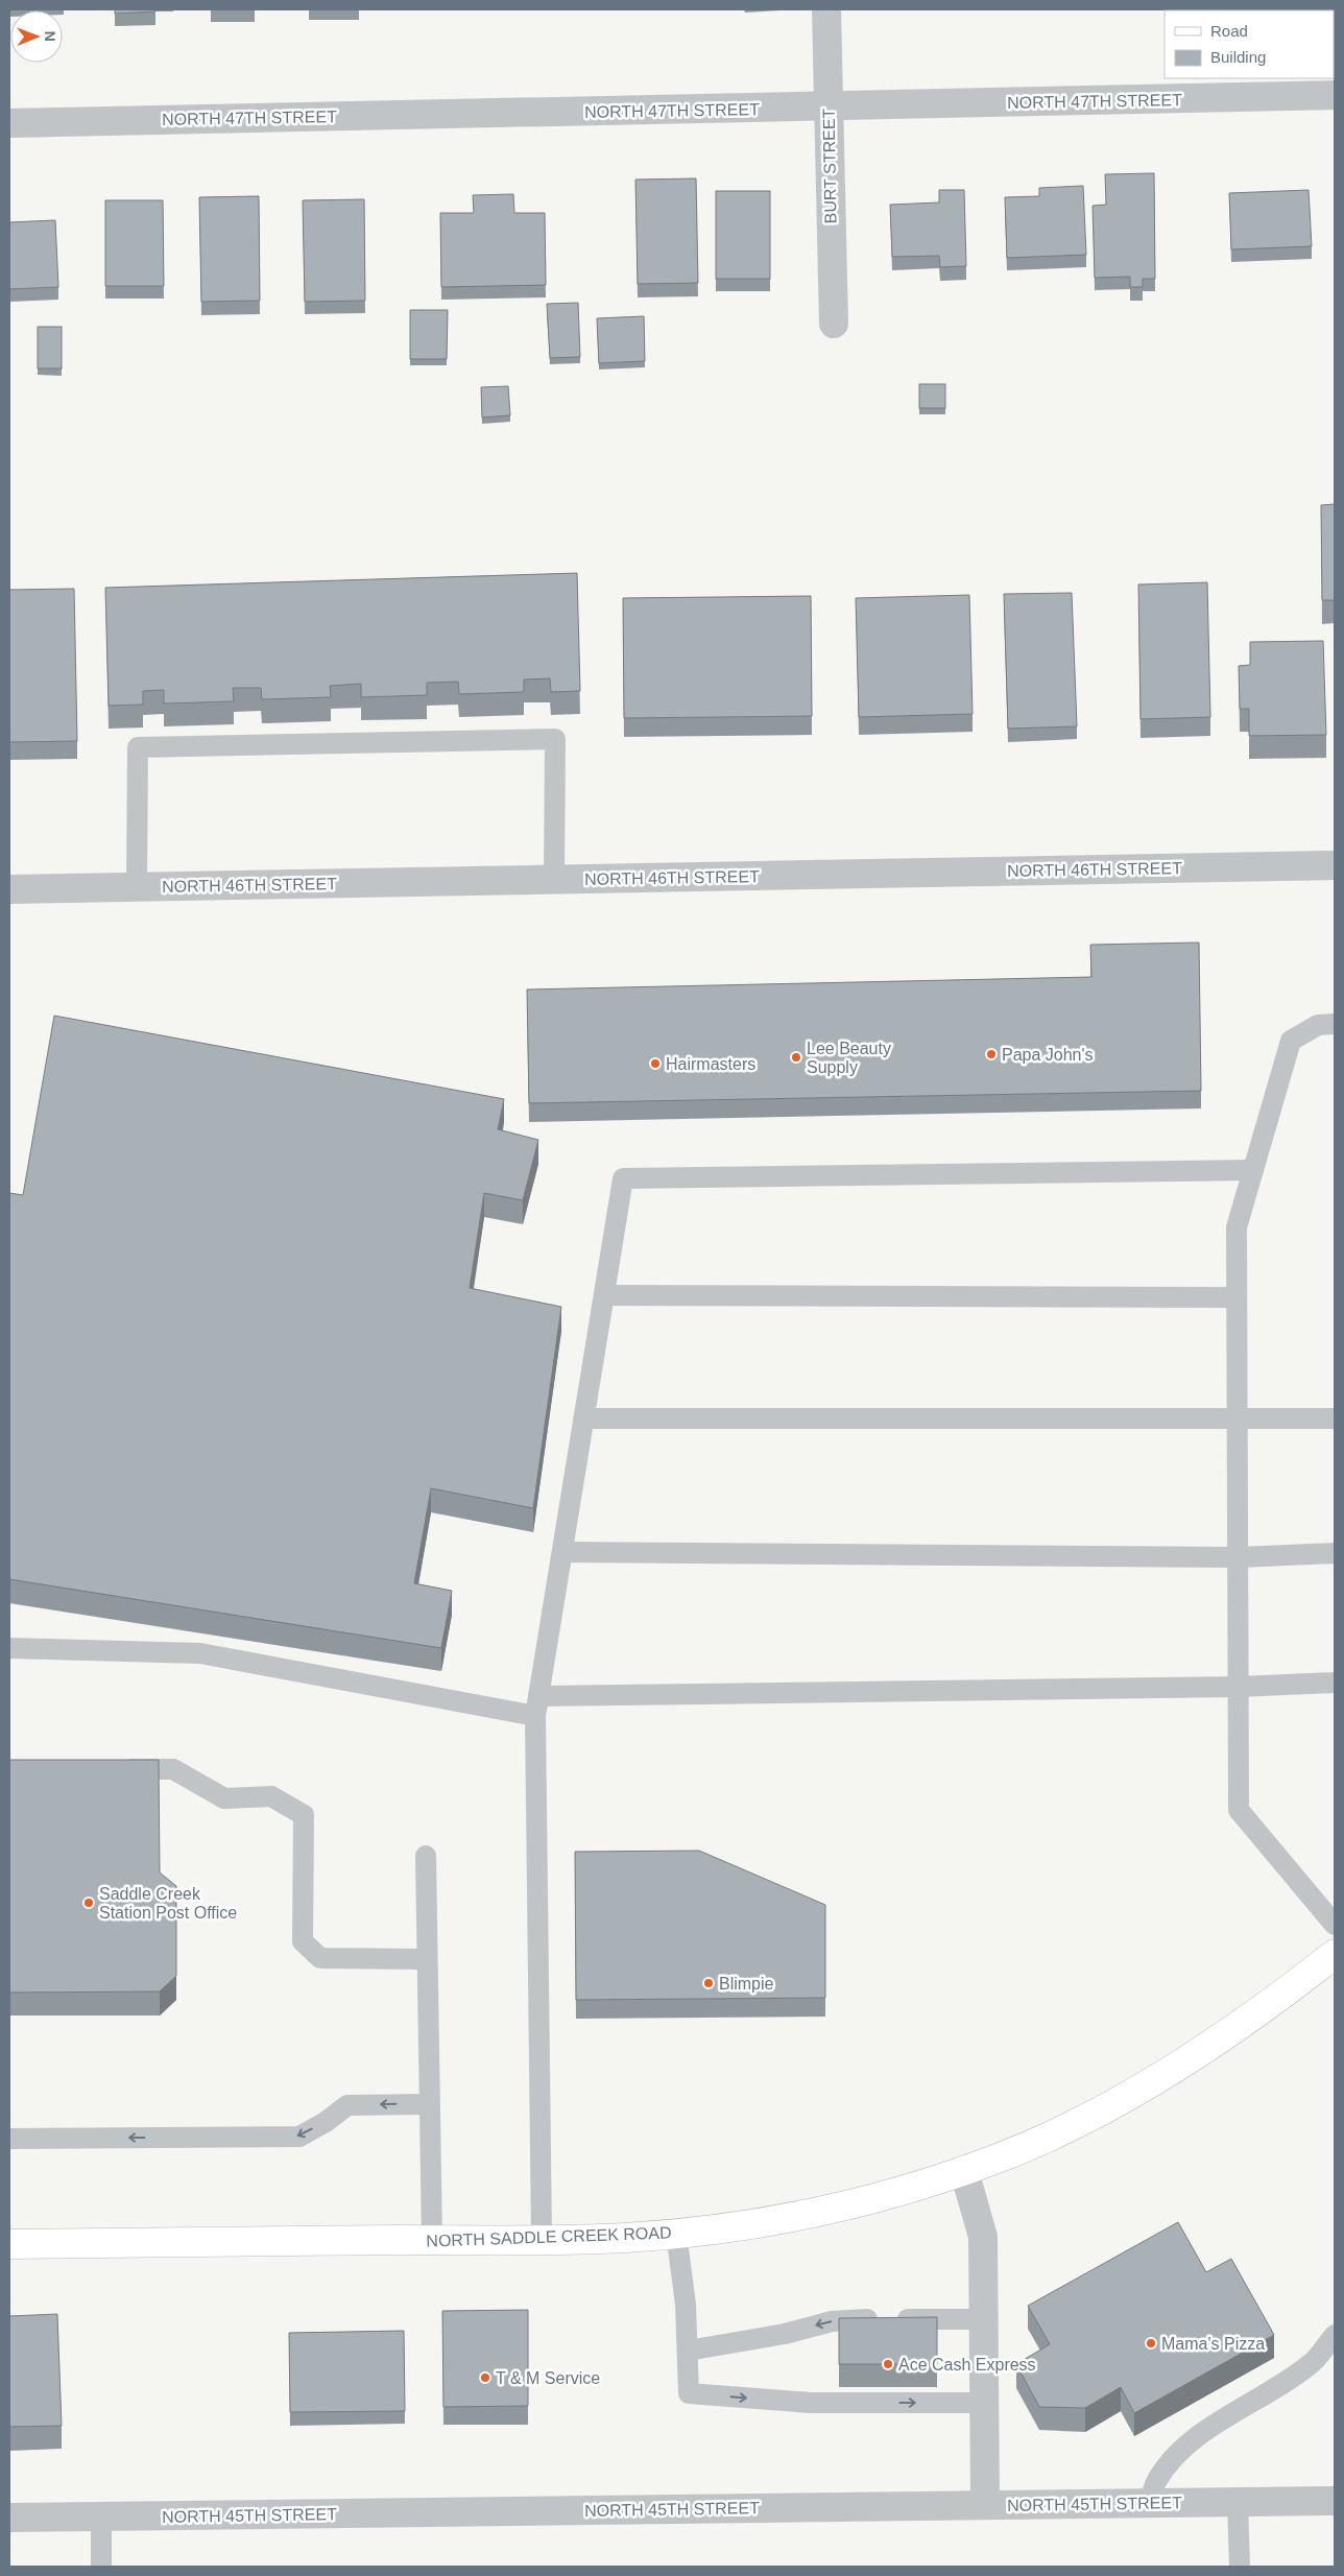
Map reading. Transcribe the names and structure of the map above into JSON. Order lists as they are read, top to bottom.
{
  "streets": {
    "main road": ["NORTH SADDLE CREEK ROAD"],
    "street": [
      "NORTH 47TH STREET",
      "BURT STREET",
      "NORTH 46TH STREET",
      "NORTH 45TH STREET"
    ]
  },
  "crossings": [
    ["NORTH 47TH STREET", "BURT STREET"]
  ],
  "places": [
    "Papa John's",
    "Lee Beauty Supply",
    "Hairmasters",
    "Saddle Creek Station Post Office",
    "Blimpie",
    "Mama's Pizza",
    "Ace Cash Express",
    "T & M Service"
  ],
  "legend": ["Road", "Building"],
  "north": "right"
}
